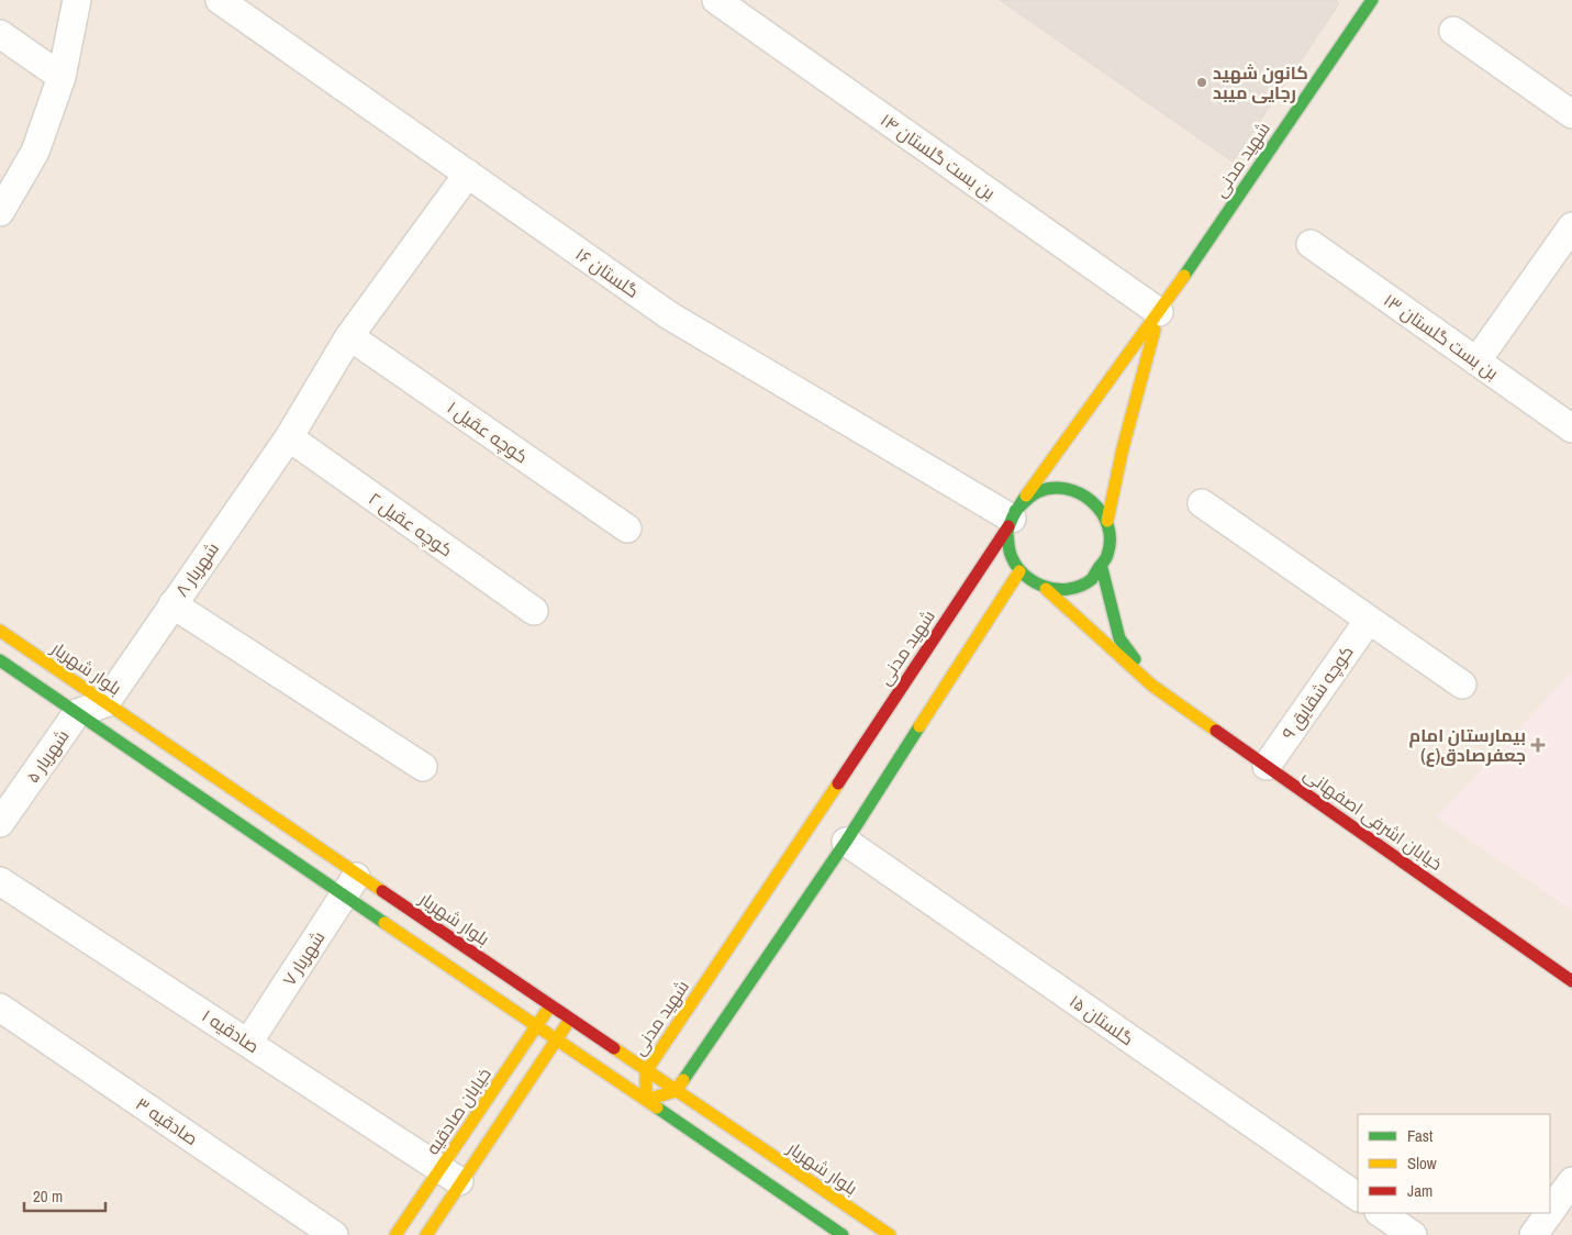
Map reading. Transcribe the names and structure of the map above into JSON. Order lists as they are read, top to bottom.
{
  "streets": {
    "street": [
      "بن بست گلستان ۱۴",
      "شهید مدنی",
      "گلستان ۱۶",
      "بن بست گلستان ۱۳",
      "کوچه عقیل ۱",
      "کوچه عقیل ۲",
      "شهریار ۸",
      "بلوار شهریار",
      "کوچه شقایق ۹",
      "شهریار ۵",
      "خیابان اشرفی اصفهانی",
      "شهریار ۷",
      "گلستان ۱۵",
      "صادقیه ۱",
      "خیابان صادقیه",
      "صادقیه ۳"
    ]
  },
  "crossings": [
    ["بن بست گلستان ۱۴", "شهید مدنی"],
    ["شهید مدنی", "گلستان ۱۶"],
    ["شهید مدنی", "بلوار شهریار"],
    ["شهید مدنی", "خیابان اشرفی اصفهانی"],
    ["گلستان ۱۶", "شهریار ۸"],
    ["گلستان ۱۶", "خیابان اشرفی اصفهانی"],
    ["کوچه عقیل ۱", "شهریار ۸"],
    ["کوچه عقیل ۲", "شهریار ۸"],
    ["شهریار ۸", "بلوار شهریار"],
    ["شهریار ۸", "شهریار ۵"],
    ["بلوار شهریار", "شهریار ۵"],
    ["بلوار شهریار", "شهریار ۷"],
    ["بلوار شهریار", "خیابان صادقیه"],
    ["کوچه شقایق ۹", "خیابان اشرفی اصفهانی"],
    ["شهریار ۷", "صادقیه ۱"],
    ["صادقیه ۱", "خیابان صادقیه"]
  ],
  "places": {
    "other": ["کانون شهید رجایی میبد"],
    "health": ["بیمارستان امام جعفرصادق(ع)"]
  },
  "legend": ["Fast", "Slow", "Jam"],
  "scale_bar": "20 m"
}
